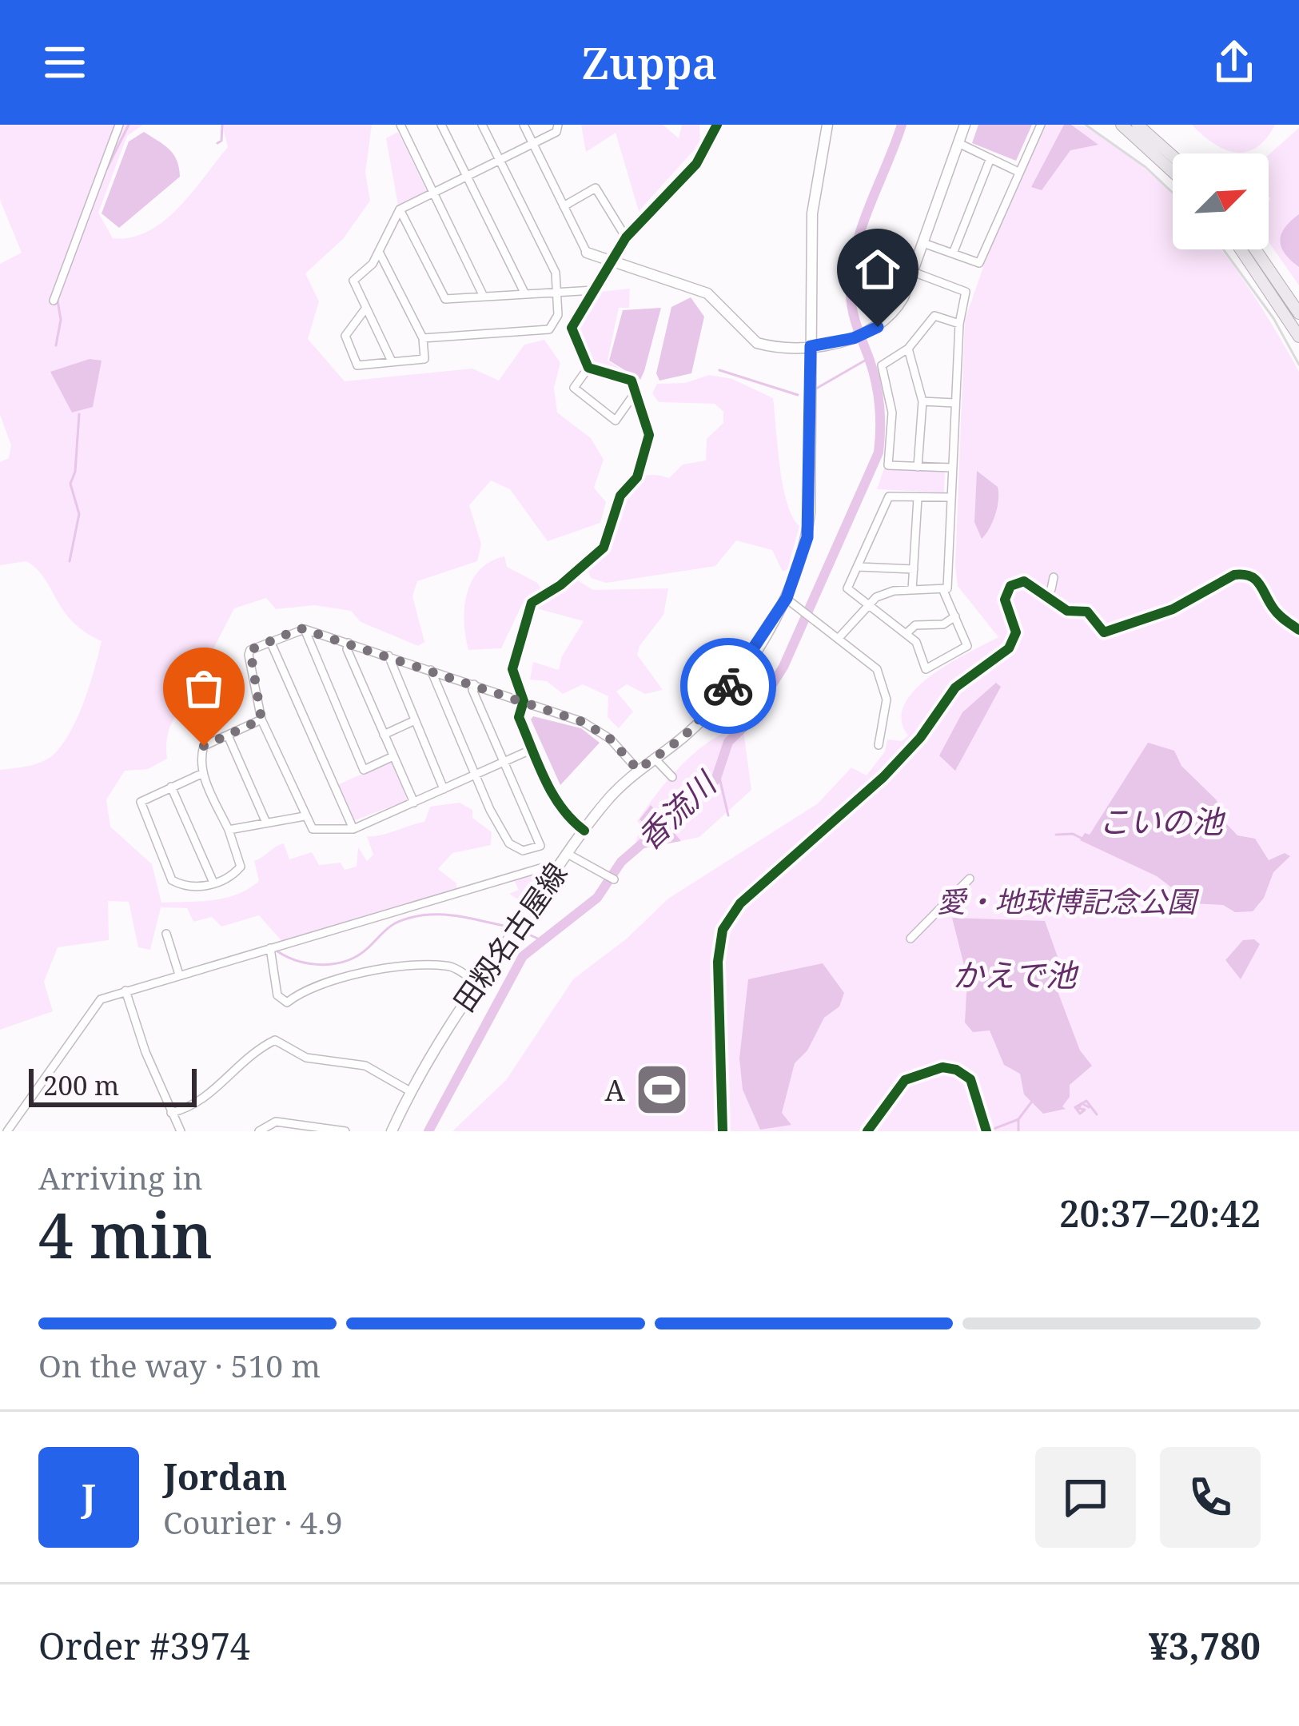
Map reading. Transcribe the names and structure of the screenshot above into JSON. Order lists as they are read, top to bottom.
{
  "streets": {
    "main road": ["田籾名古屋線"]
  },
  "water": ["香流川", "こいの池", "かえで池"],
  "parks": ["愛・地球博記念公園"],
  "places": {
    "sports": ["A"]
  },
  "scale_bar": "200 m",
  "north": "top right",
  "page": {
    "header": "Zuppa",
    "scale": "200 m",
    "heading": ["4 min", "Arriving in", "20:37–20:42"],
    "panel": [
      "Jordan",
      "Courier · 4.9",
      "Order #3974",
      "¥3,780"
    ],
    "bar": "On the way · 510 m",
    "round": "J"
  }
}
